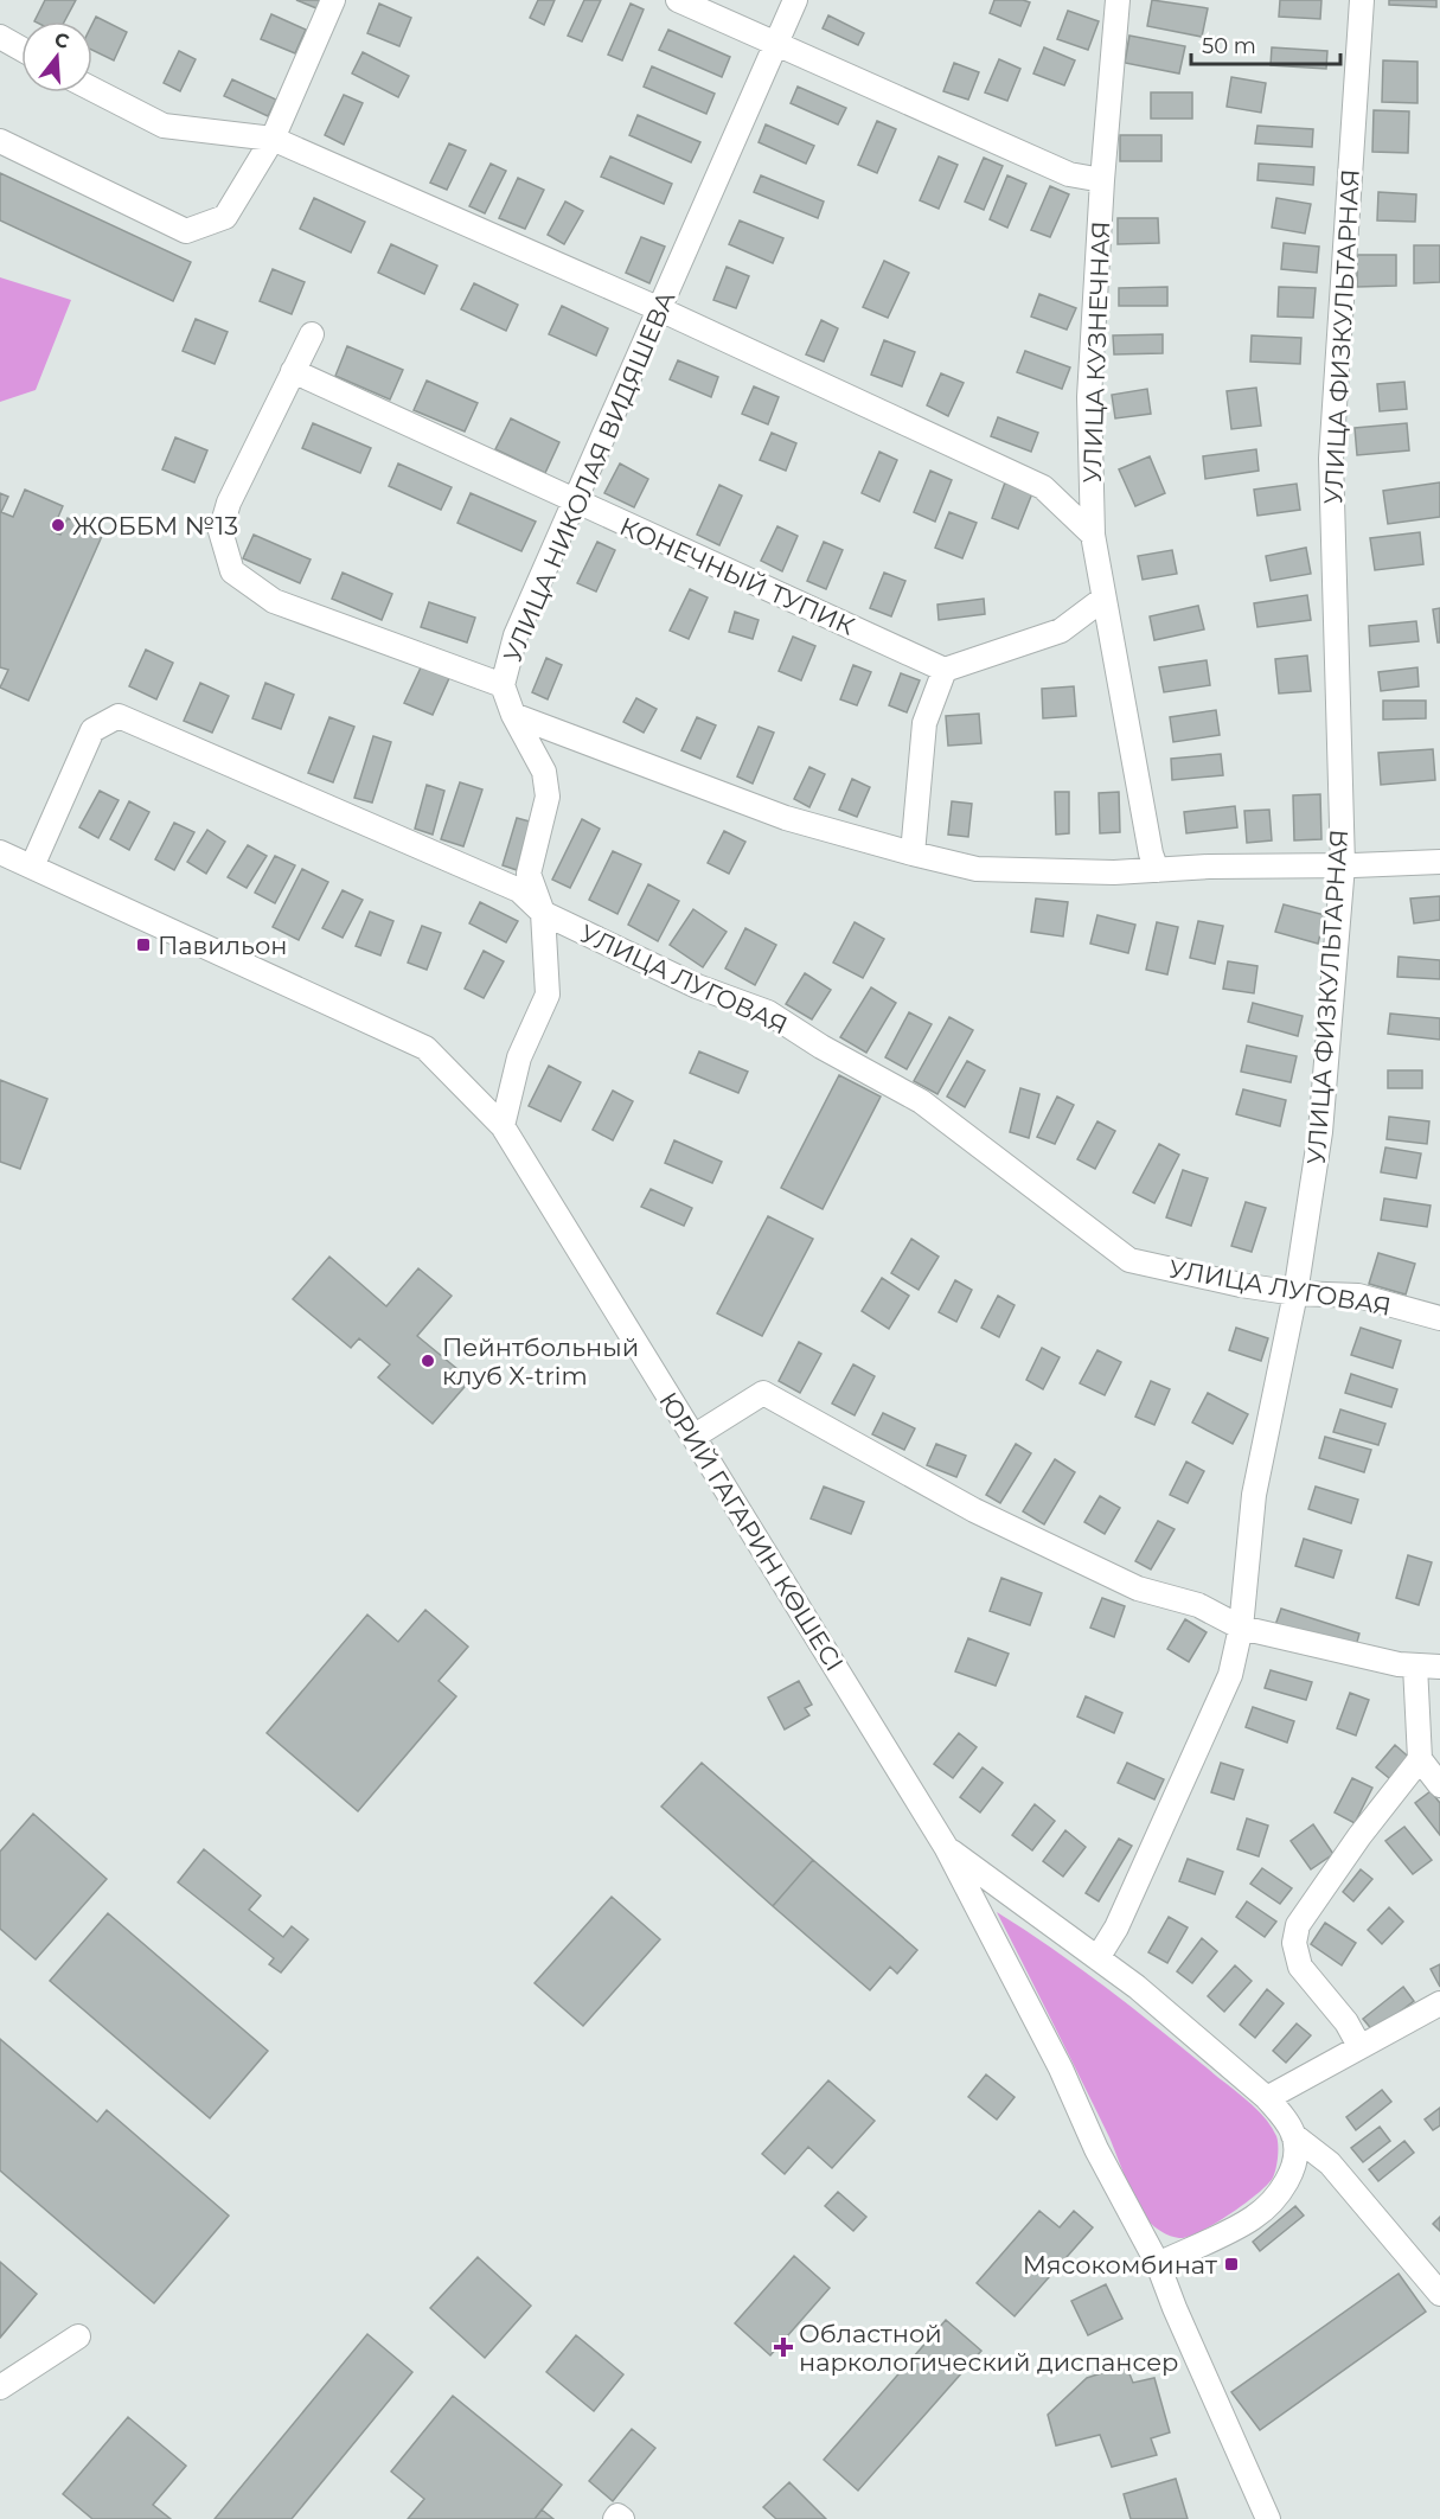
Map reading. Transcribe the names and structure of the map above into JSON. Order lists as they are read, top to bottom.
{
  "streets": {
    "street": [
      "УЛИЦА ФИЗКУЛЬТАРНАЯ",
      "УЛИЦА КУЗНЕЧНАЯ",
      "УЛИЦА НИКОЛАЯ ВИДЯШЕВА",
      "КОНЕЧНЫЙ ТУПИК",
      "УЛИЦА ЛУГОВАЯ",
      "ЮРИЙ ГАГАРИН КӨШЕСІ"
    ]
  },
  "crossings": [
    ["УЛИЦА ФИЗКУЛЬТАРНАЯ", "УЛИЦА ЛУГОВАЯ"],
    ["УЛИЦА ФИЗКУЛЬТАРНАЯ", "ЮРИЙ ГАГАРИН КӨШЕСІ"],
    ["УЛИЦА НИКОЛАЯ ВИДЯШЕВА", "КОНЕЧНЫЙ ТУПИК"],
    ["УЛИЦА НИКОЛАЯ ВИДЯШЕВА", "УЛИЦА ЛУГОВАЯ"],
    ["УЛИЦА НИКОЛАЯ ВИДЯШЕВА", "ЮРИЙ ГАГАРИН КӨШЕСІ"],
    ["УЛИЦА ЛУГОВАЯ", "ЮРИЙ ГАГАРИН КӨШЕСІ"]
  ],
  "places": {
    "other": ["ЖОББМ №13", "Пейнтбольный клуб X-trim"],
    "transit": ["Павильон", "Мясокомбинат"],
    "health": ["Областной наркологический диспансер"]
  },
  "scale_bar": "50 m",
  "north": "top"
}
